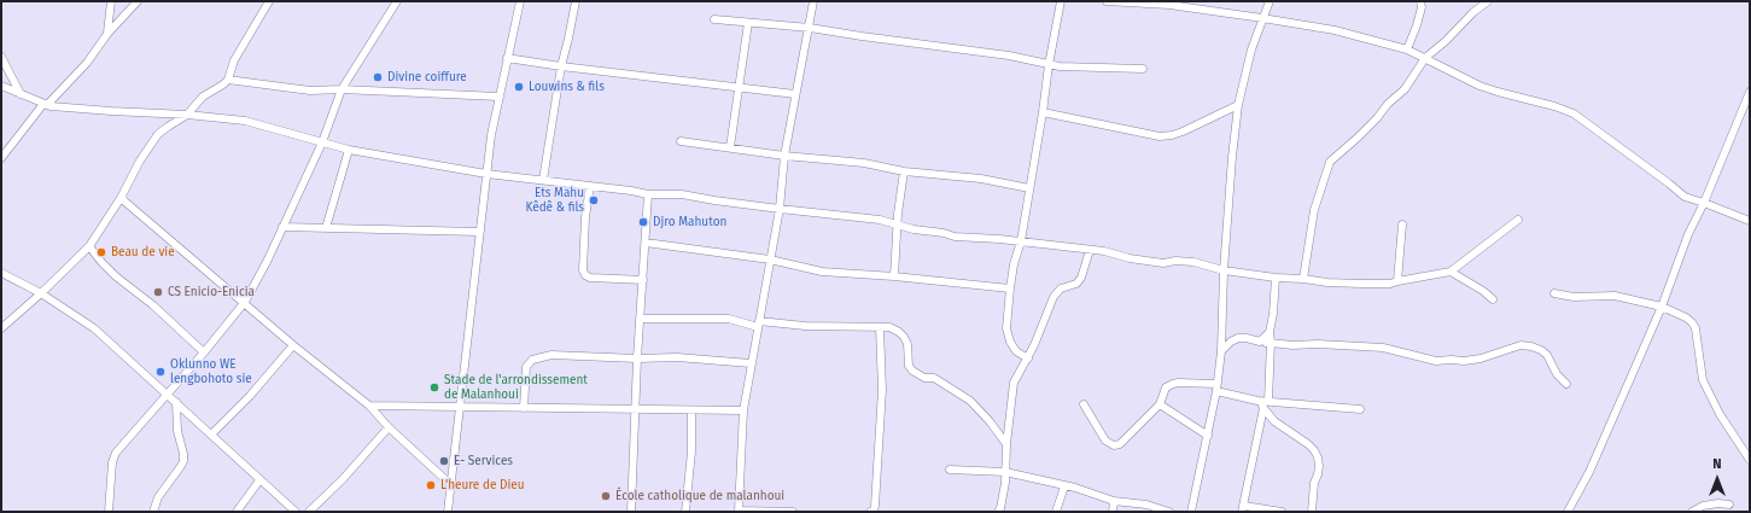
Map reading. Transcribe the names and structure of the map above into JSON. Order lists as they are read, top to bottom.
{
  "places": [
    "Divine coiffure",
    "Louwins & fils",
    "Ets Mahu Kêdê & fils",
    "Djro Mahuton",
    "Beau de vie",
    "CS Enicio-Enicia",
    "Oklunno WE lengbohoto sie",
    "Stade de l'arrondissement de Malanhoui",
    "E- Services",
    "L'heure de Dieu",
    "École catholique de malanhoui"
  ],
  "north": "top"
}
